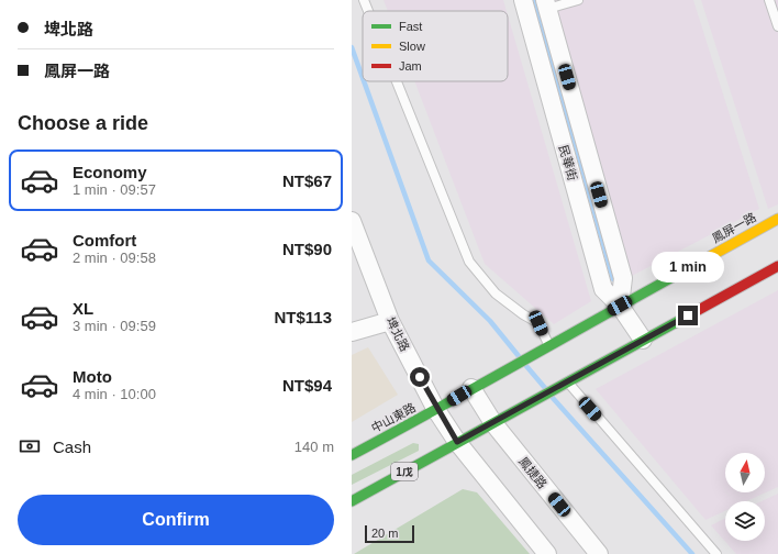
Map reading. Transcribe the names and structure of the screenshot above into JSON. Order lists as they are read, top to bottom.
{
  "streets": {
    "main road": ["鳳屏一路", "中山東路", "1戊"],
    "street": ["民華街", "埤北路", "鳳捷路"]
  },
  "crossings": [
    ["民華街", "鳳屏一路"],
    ["民華街", "1戊"],
    ["鳳屏一路", "中山東路"],
    ["埤北路", "中山東路"],
    ["埤北路", "1戊"],
    ["中山東路", "鳳捷路"],
    ["1戊", "鳳捷路"]
  ],
  "legend": ["Fast", "Slow", "Jam"],
  "scale_bar": "20 m",
  "north": "top",
  "page": {
    "banner": ["埤北路", "鳳屏一路"],
    "heading": "Choose a ride",
    "list": [
      {
        "name": "Economy",
        "note": "1 min · 09:57",
        "value": "NT$67"
      },
      {
        "name": "Comfort",
        "note": "2 min · 09:58",
        "value": "NT$90"
      },
      {
        "name": "XL",
        "note": "3 min · 09:59",
        "value": "NT$113"
      },
      {
        "name": "Moto",
        "note": "4 min · 10:00",
        "value": "NT$94"
      }
    ],
    "bubble": "1 min",
    "pay": ["Cash", "140 m"],
    "buttons": "Confirm",
    "scale": "20 m"
  }
}
